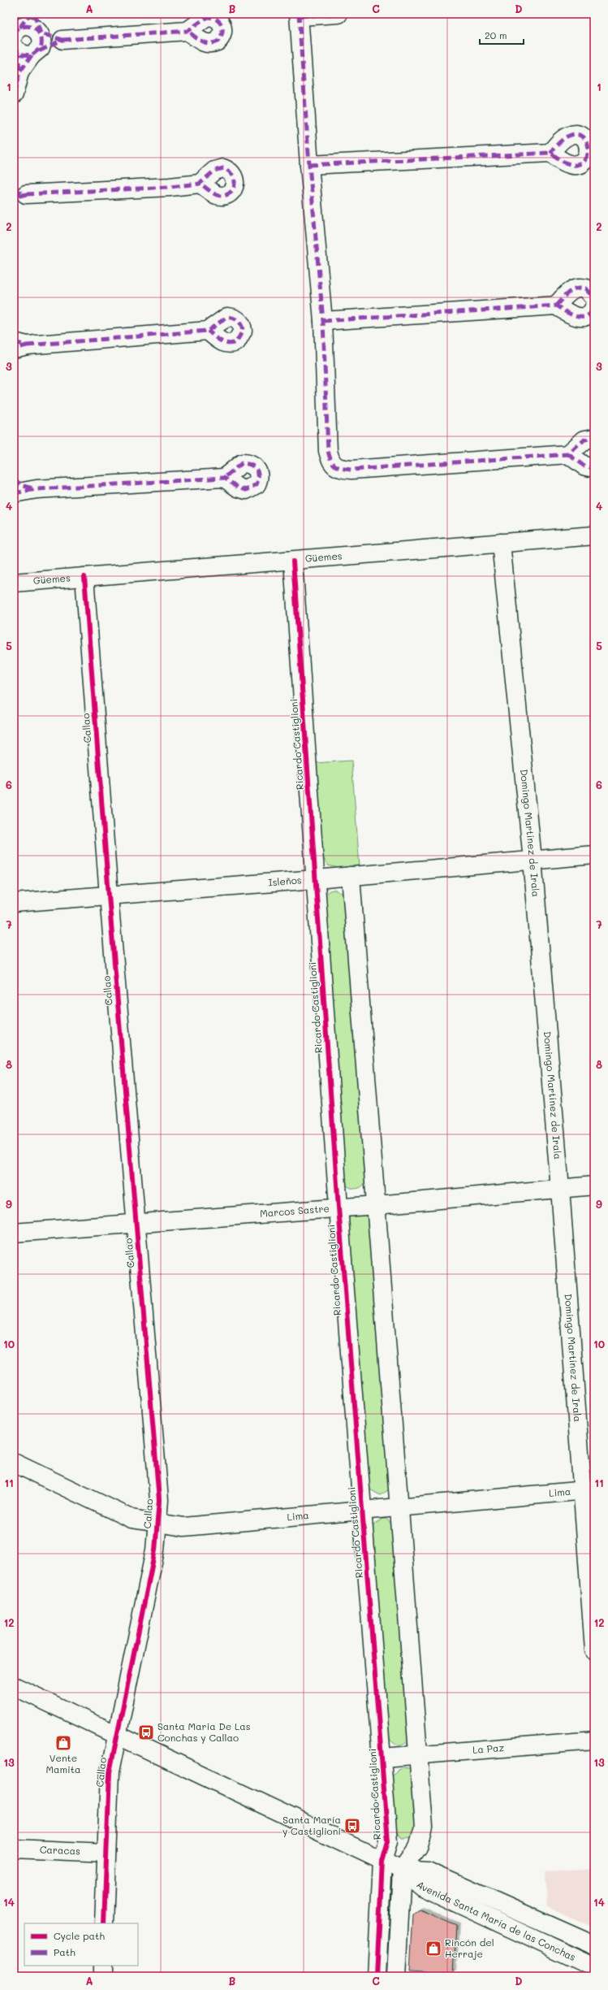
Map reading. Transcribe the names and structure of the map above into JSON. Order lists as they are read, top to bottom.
{
  "streets": {
    "street": [
      "Güemes",
      "Callao",
      "Ricardo Castiglioni",
      "Domingo Martínez de Irala",
      "Isleños",
      "Marcos Sastre",
      "Lima",
      "La Paz",
      "Caracas",
      "Avenida Santa María de las Conchas"
    ]
  },
  "crossings": [
    ["Güemes", "Callao"],
    ["Güemes", "Ricardo Castiglioni"],
    ["Güemes", "Domingo Martínez de Irala"],
    ["Callao", "Isleños"],
    ["Callao", "Marcos Sastre"],
    ["Callao", "Lima"],
    ["Callao", "Caracas"],
    ["Callao", "Avenida Santa María de las Conchas"],
    ["Ricardo Castiglioni", "Isleños"],
    ["Ricardo Castiglioni", "Marcos Sastre"],
    ["Ricardo Castiglioni", "Lima"],
    ["Ricardo Castiglioni", "La Paz"],
    ["Ricardo Castiglioni", "Avenida Santa María de las Conchas"],
    ["Domingo Martínez de Irala", "Isleños"],
    ["Domingo Martínez de Irala", "Marcos Sastre"],
    ["Domingo Martínez de Irala", "Lima"]
  ],
  "places": {
    "bus stop": ["Santa Maria De Las Conchas y Callao", "Santa María y Castiglioni"],
    "shop": ["Vente Mamita", "Rincón del Herraje"]
  },
  "legend": ["Cycle path", "Path"],
  "scale_bar": "20 m",
  "grid": {
    "columns": [
      "A",
      "B",
      "C",
      "D"
    ],
    "rows": [
      "1",
      "2",
      "3",
      "4",
      "5",
      "6",
      "7",
      "8",
      "9",
      "10",
      "11",
      "12",
      "13",
      "14"
    ]
  }
}
